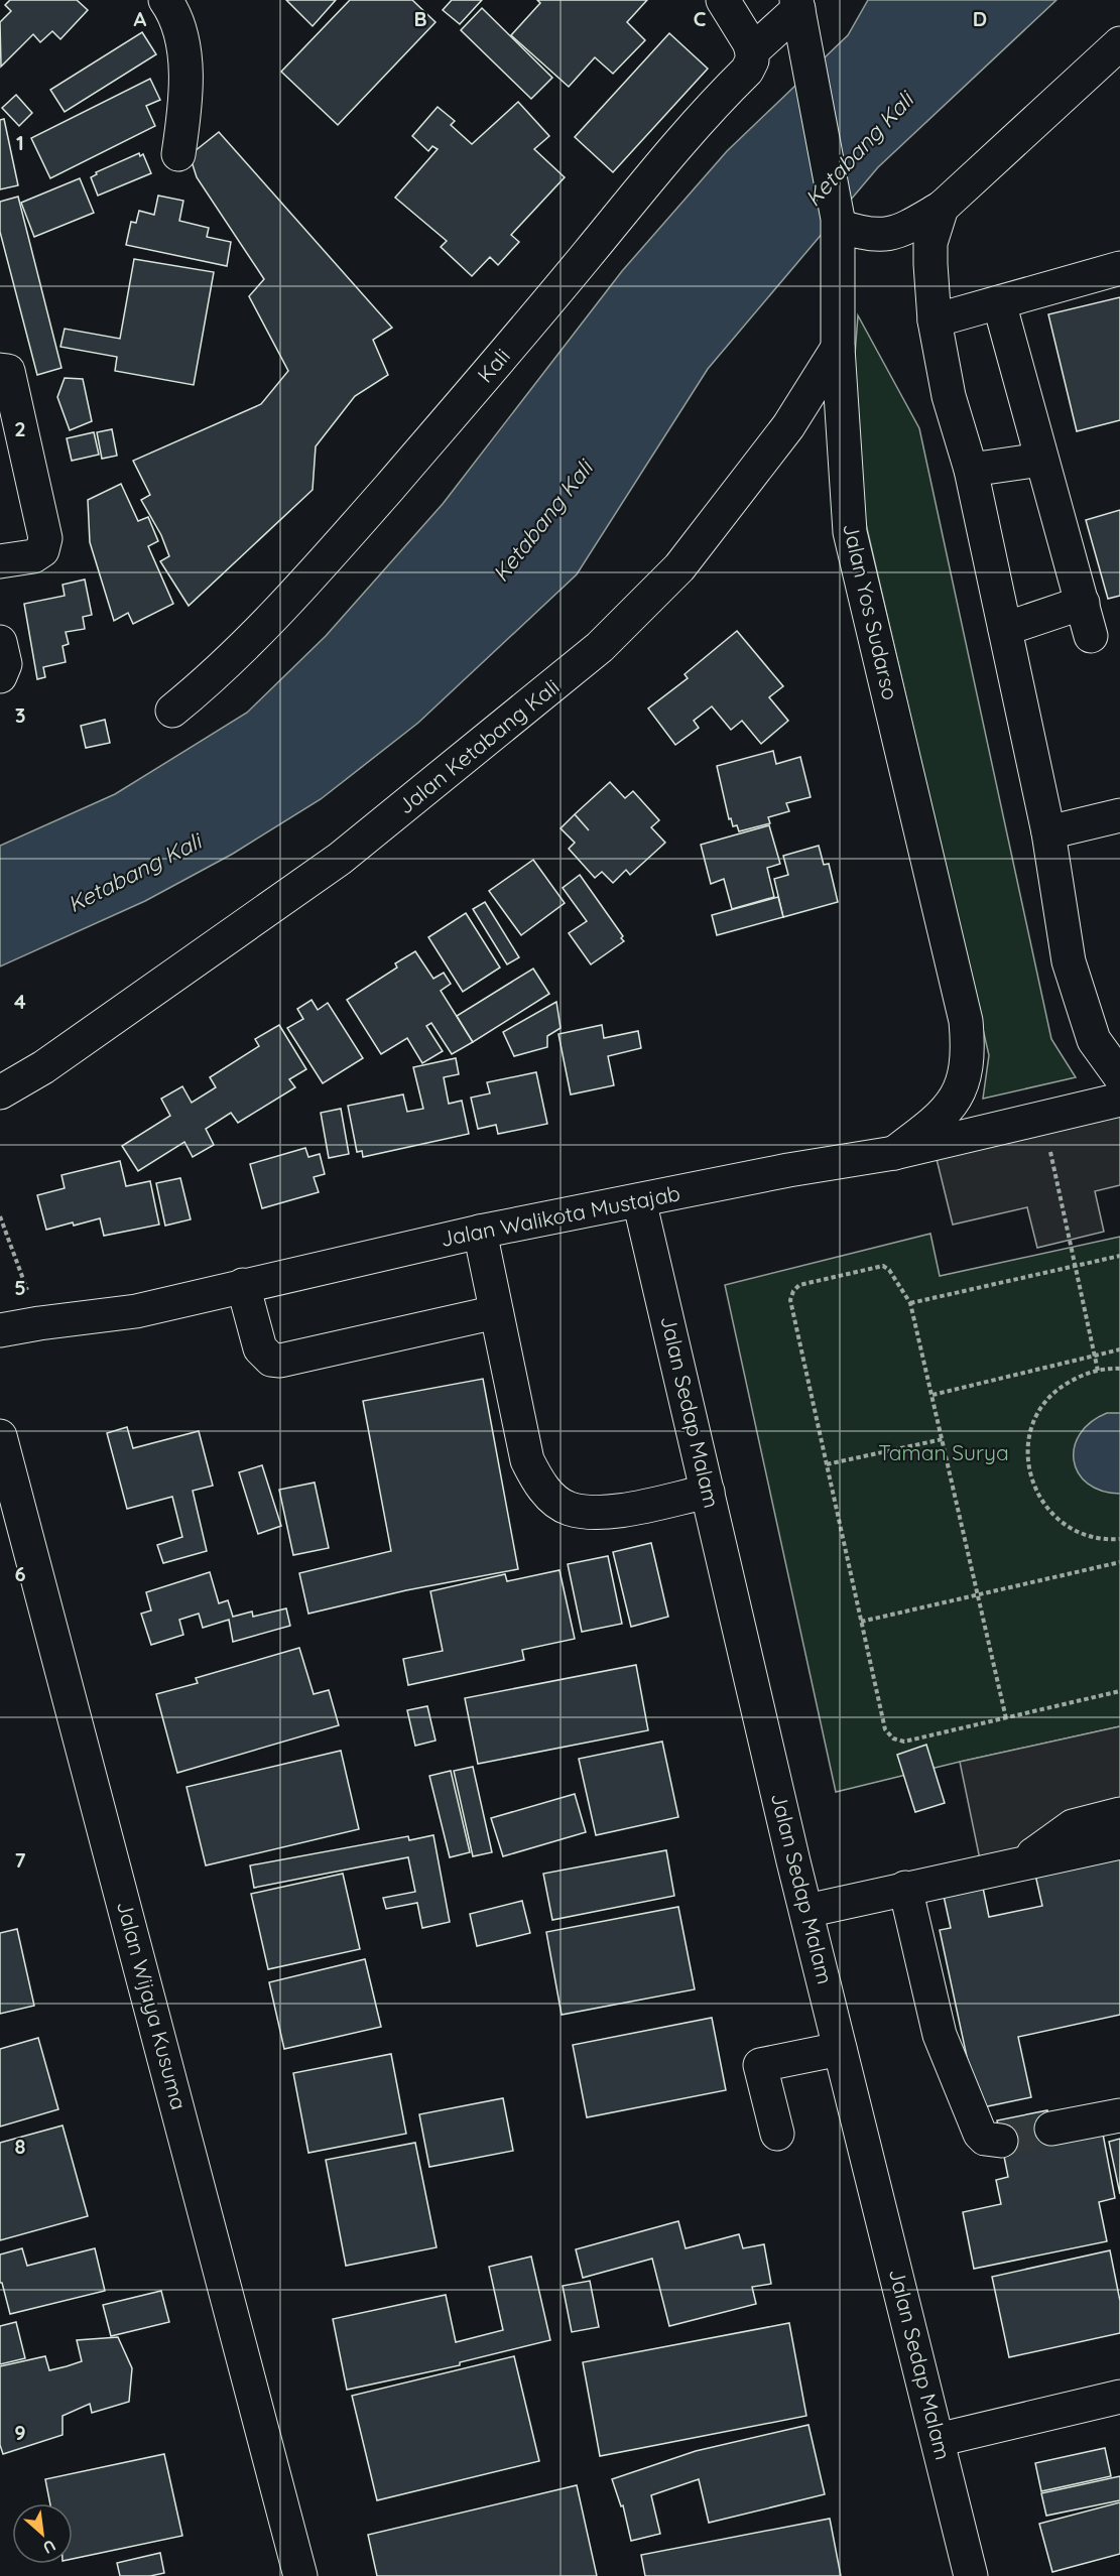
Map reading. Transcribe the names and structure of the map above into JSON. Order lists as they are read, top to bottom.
{
  "streets": {
    "street": [
      "Kali",
      "Jalan Yos Sudarso",
      "Jalan Ketabang Kali",
      "Jalan Walikota Mustajab",
      "Jalan Sedap Malam",
      "Jalan Wijaya Kusuma"
    ]
  },
  "crossings": [
    ["Kali", "Jalan Yos Sudarso"],
    ["Jalan Yos Sudarso", "Jalan Ketabang Kali"],
    ["Jalan Yos Sudarso", "Jalan Walikota Mustajab"],
    ["Jalan Walikota Mustajab", "Jalan Sedap Malam"]
  ],
  "water": ["Ketabang Kali"],
  "parks": ["Taman Surya"],
  "north": "bottom right",
  "grid": {
    "columns": [
      "A",
      "B",
      "C",
      "D"
    ],
    "rows": [
      "1",
      "2",
      "3",
      "4",
      "5",
      "6",
      "7",
      "8",
      "9"
    ]
  }
}
